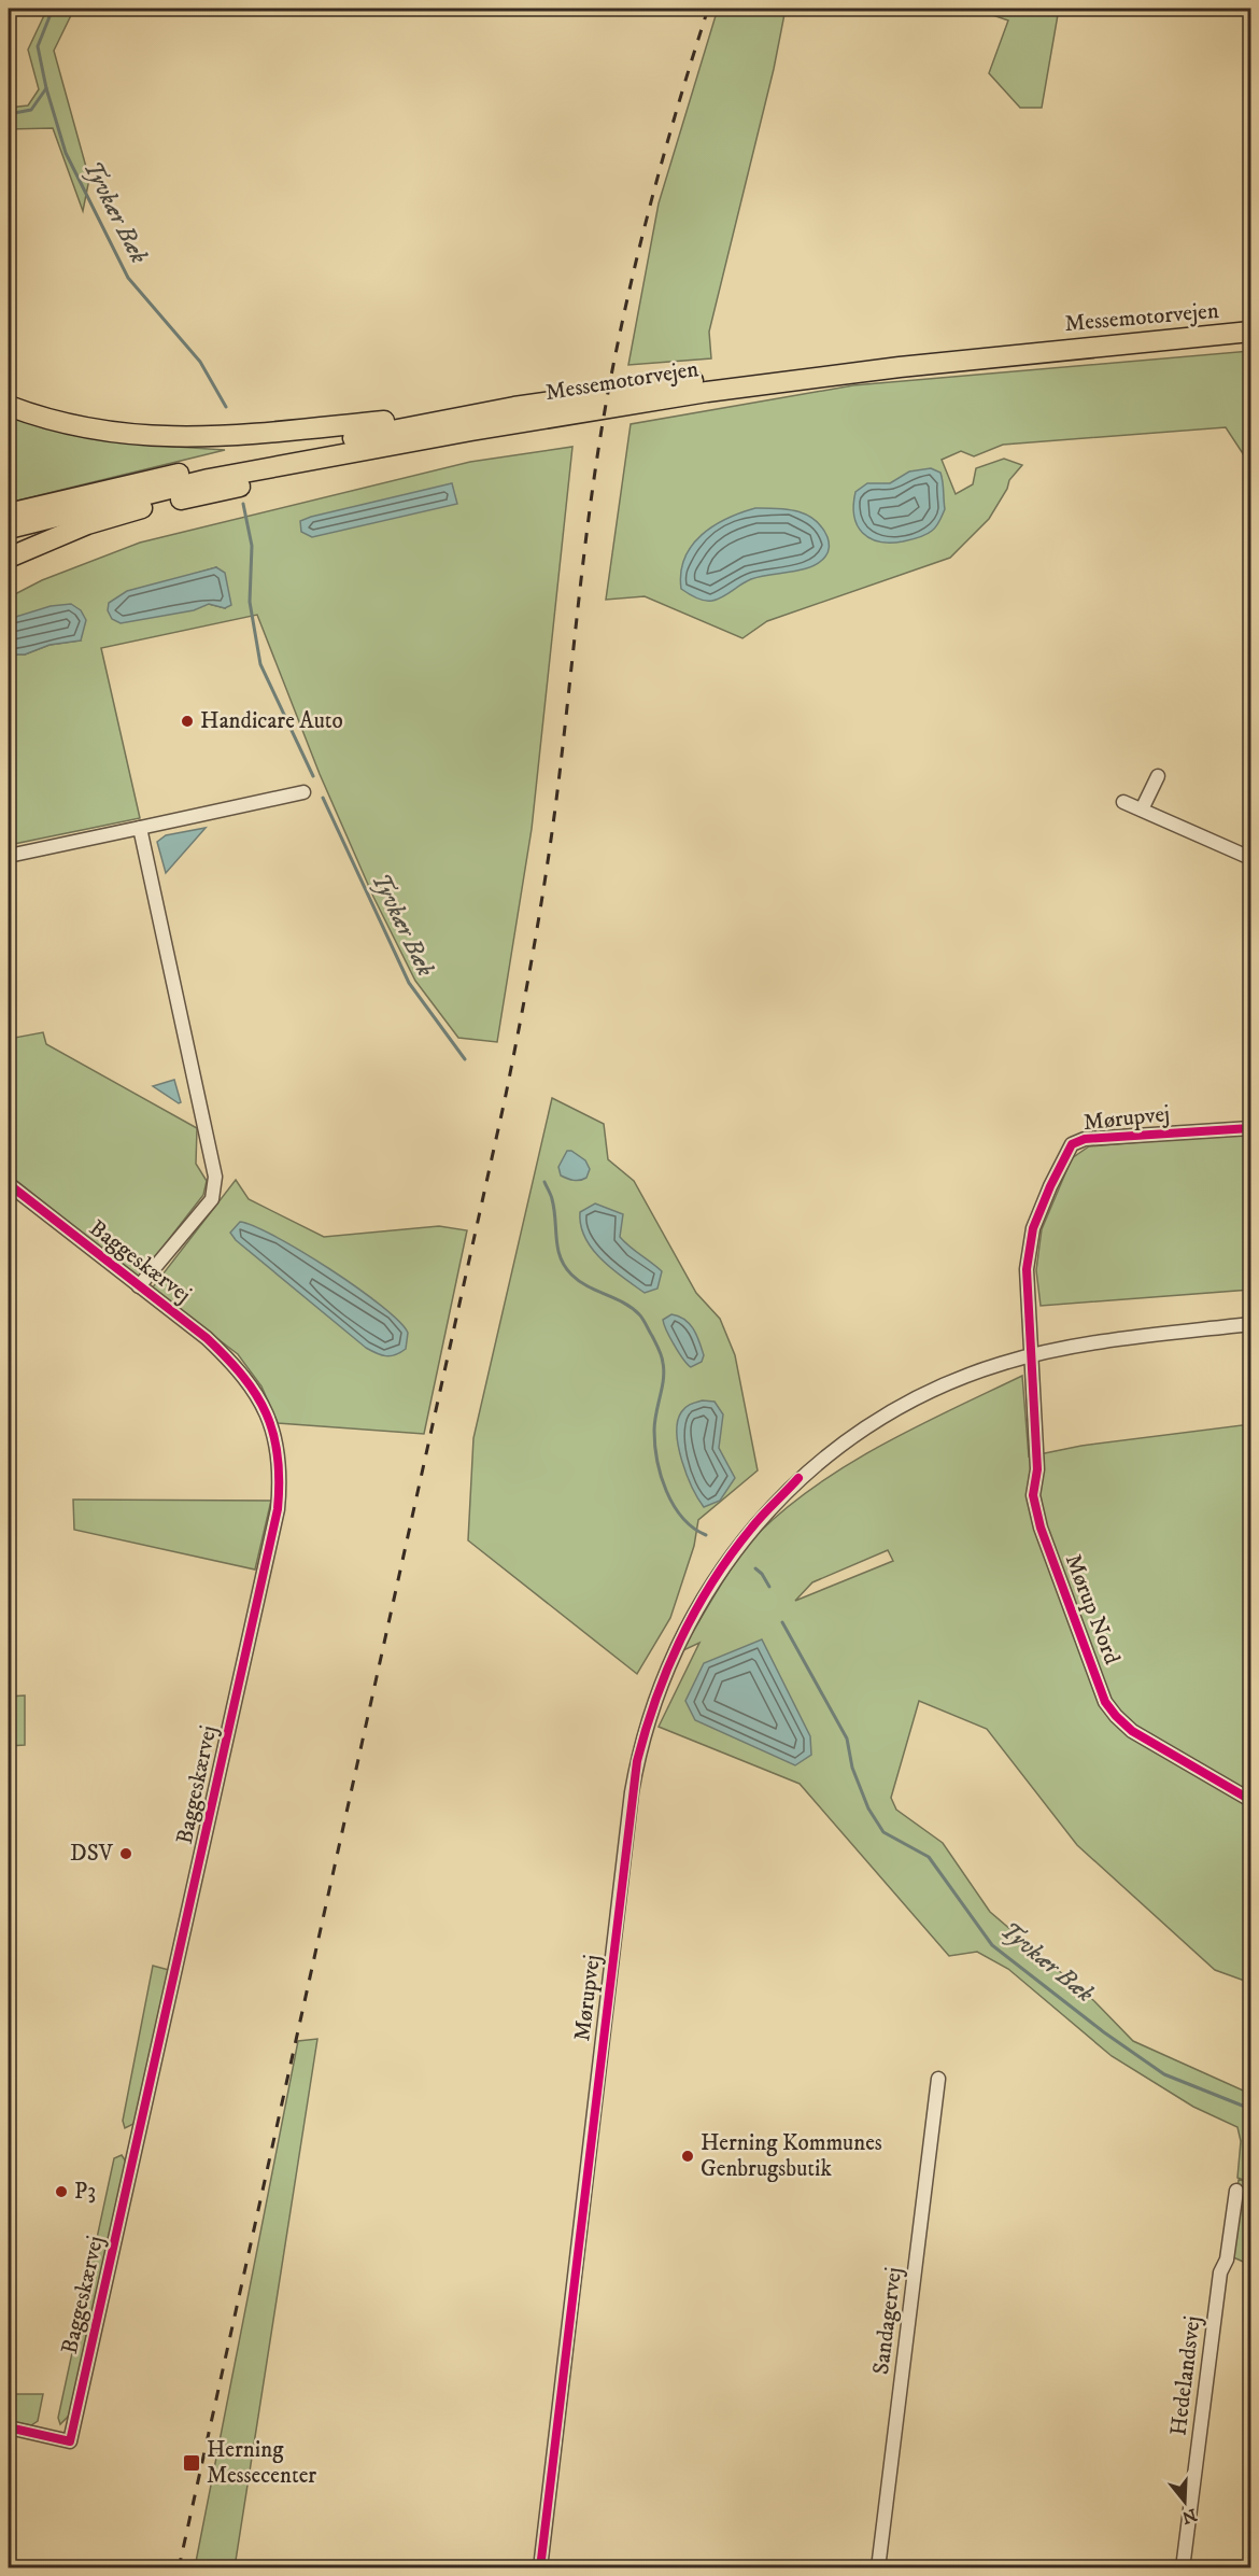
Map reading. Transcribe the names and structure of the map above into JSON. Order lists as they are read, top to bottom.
{
  "streets": {
    "highway": ["Messemotorvejen"],
    "street": [
      "Mørupvej",
      "Baggeskærvej",
      "Mørup Nord",
      "Sandagervej",
      "Hedelandsvej"
    ]
  },
  "crossings": [
    ["Mørupvej", "Mørup Nord"]
  ],
  "water": ["Tyvkær Bæk"],
  "places": {
    "other": [
      "Handicare Auto",
      "DSV",
      "Herning Kommunes Genbrugsbutik",
      "P3"
    ],
    "transit": ["Herning Messecenter"]
  },
  "north": "bottom"
}
